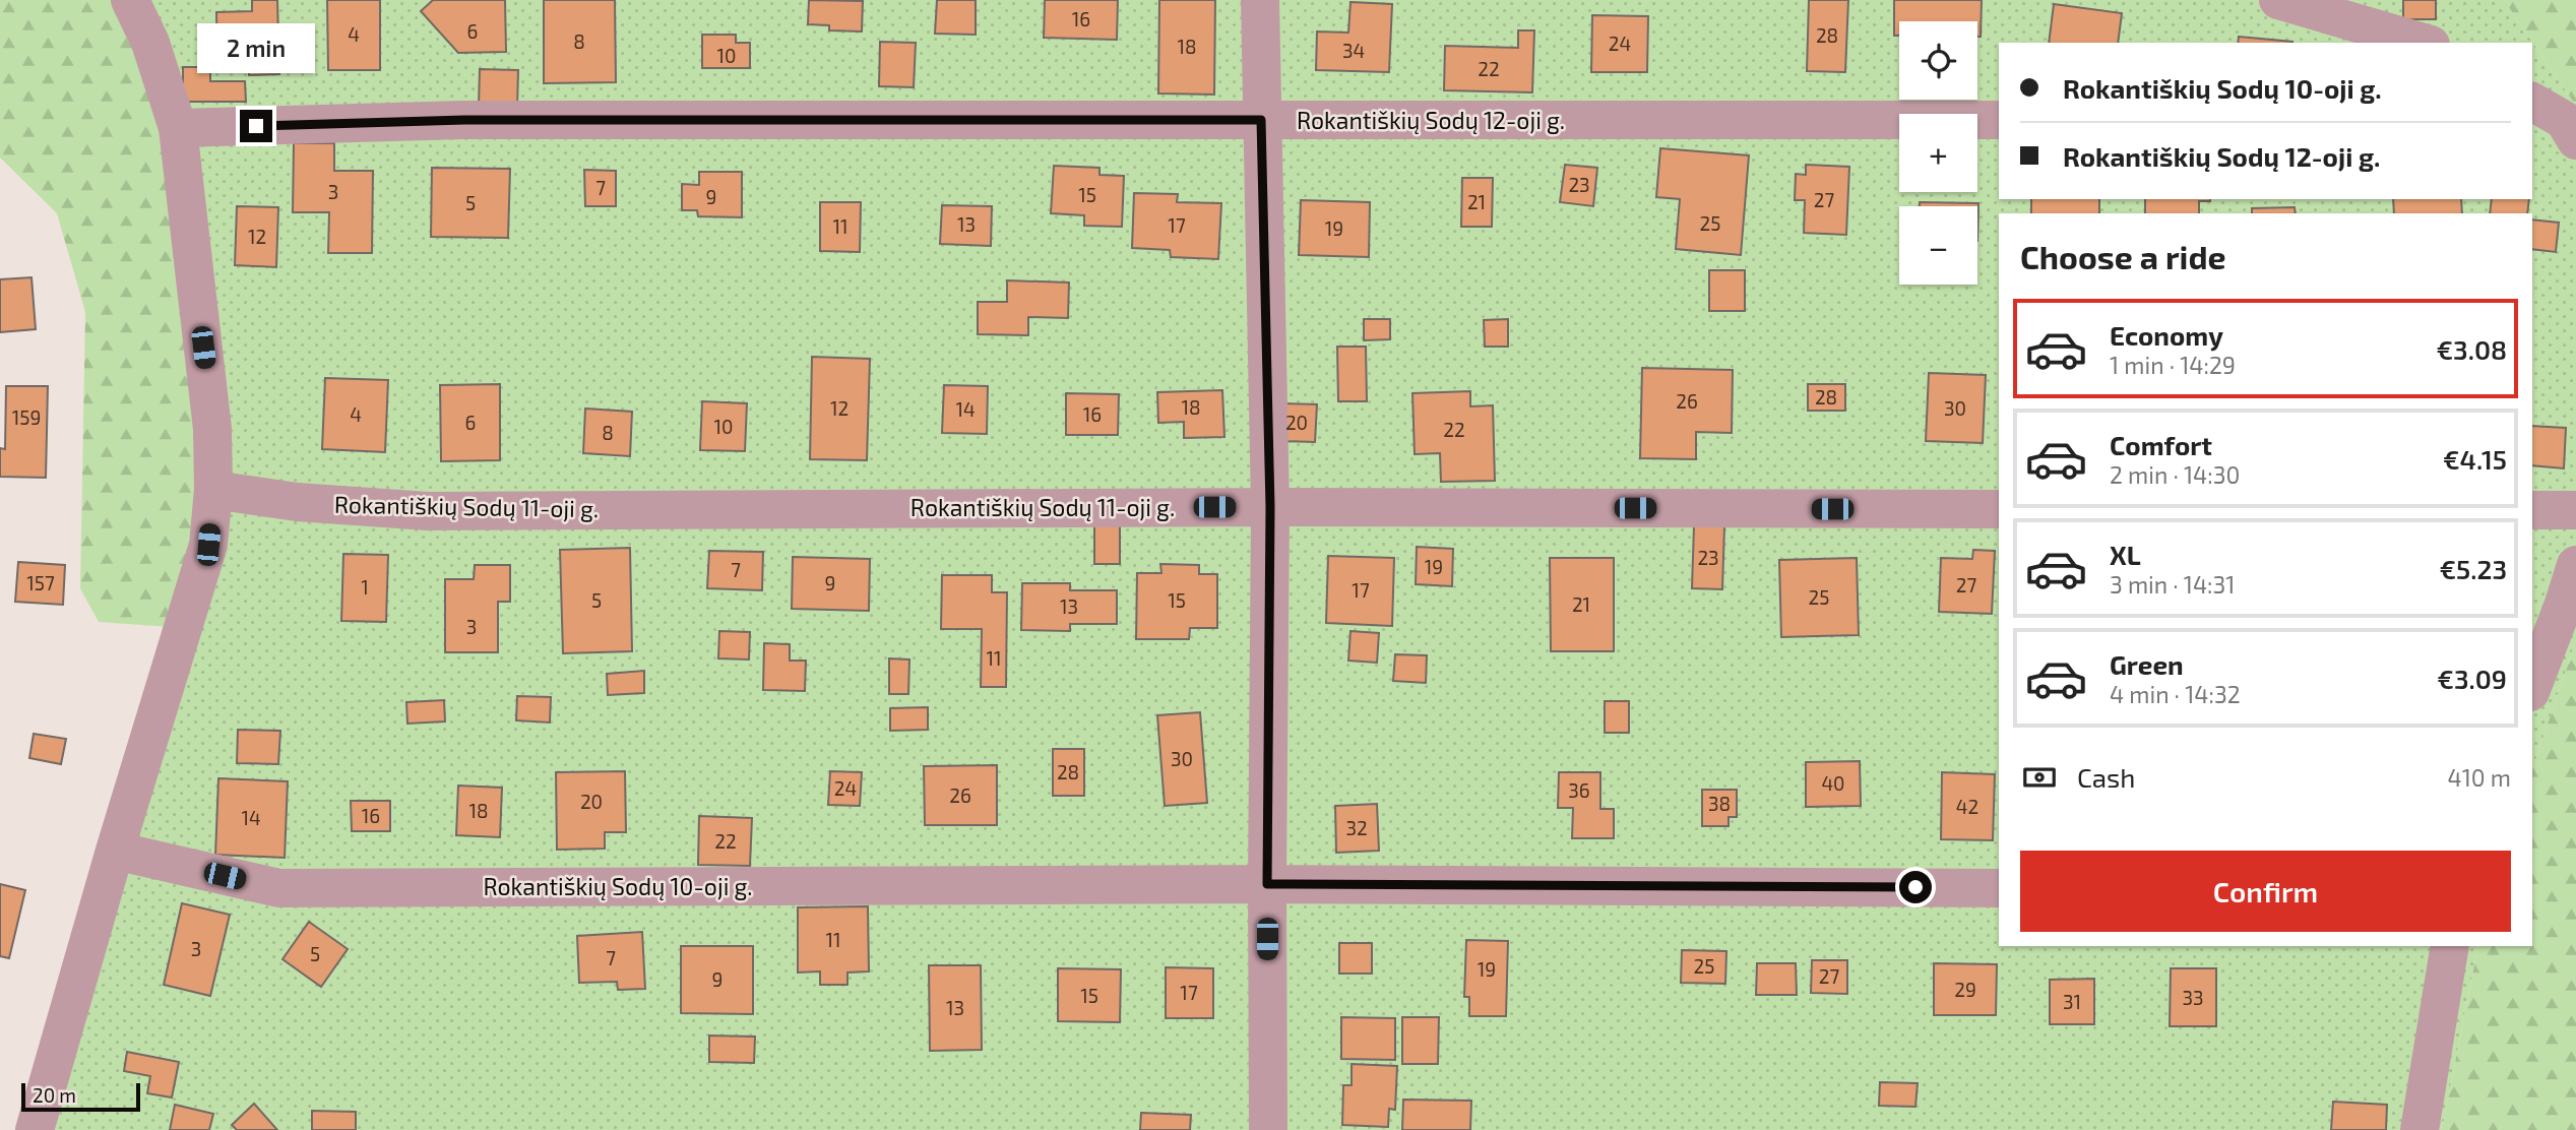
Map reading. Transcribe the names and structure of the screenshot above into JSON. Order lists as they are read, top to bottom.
{
  "streets": {
    "street": ["Rokantiškių Sodų 12-oji g.", "Rokantiškių Sodų 11-oji g.", "Rokantiškių Sodų 10-oji g."]
  },
  "house_numbers": [
    "16",
    "6",
    "4",
    "28",
    "8",
    "24",
    "18",
    "34",
    "10",
    "22",
    "23",
    "7",
    "3",
    "15",
    "9",
    "27",
    "21",
    "5",
    "25",
    "13",
    "17",
    "11",
    "19",
    "12",
    "28",
    "26",
    "18",
    "12",
    "30",
    "14",
    "4",
    "16",
    "159",
    "6",
    "20",
    "10",
    "22",
    "8",
    "23",
    "19",
    "7",
    "157",
    "9",
    "27",
    "1",
    "17",
    "25",
    "5",
    "15",
    "21",
    "13",
    "3",
    "11",
    "30",
    "28",
    "40",
    "24",
    "36",
    "26",
    "20",
    "38",
    "42",
    "18",
    "16",
    "14",
    "32",
    "22",
    "11",
    "3",
    "5",
    "7",
    "25",
    "19",
    "27",
    "9",
    "29",
    "17",
    "15",
    "33",
    "31",
    "13"
  ],
  "scale_bar": "20 m",
  "page": {
    "map_buttons": ["+", "−"],
    "bubble": "2 min",
    "banner": ["Rokantiškių Sodų 10-oji g.", "Rokantiškių Sodų 12-oji g."],
    "heading": "Choose a ride",
    "list": [
      {
        "name": "Economy",
        "note": "1 min · 14:29",
        "value": "€3.08"
      },
      {
        "name": "Comfort",
        "note": "2 min · 14:30",
        "value": "€4.15"
      },
      {
        "name": "XL",
        "note": "3 min · 14:31",
        "value": "€5.23"
      },
      {
        "name": "Green",
        "note": "4 min · 14:32",
        "value": "€3.09"
      }
    ],
    "pay": ["Cash", "410 m"],
    "buttons": "Confirm",
    "scale": "20 m"
  }
}
